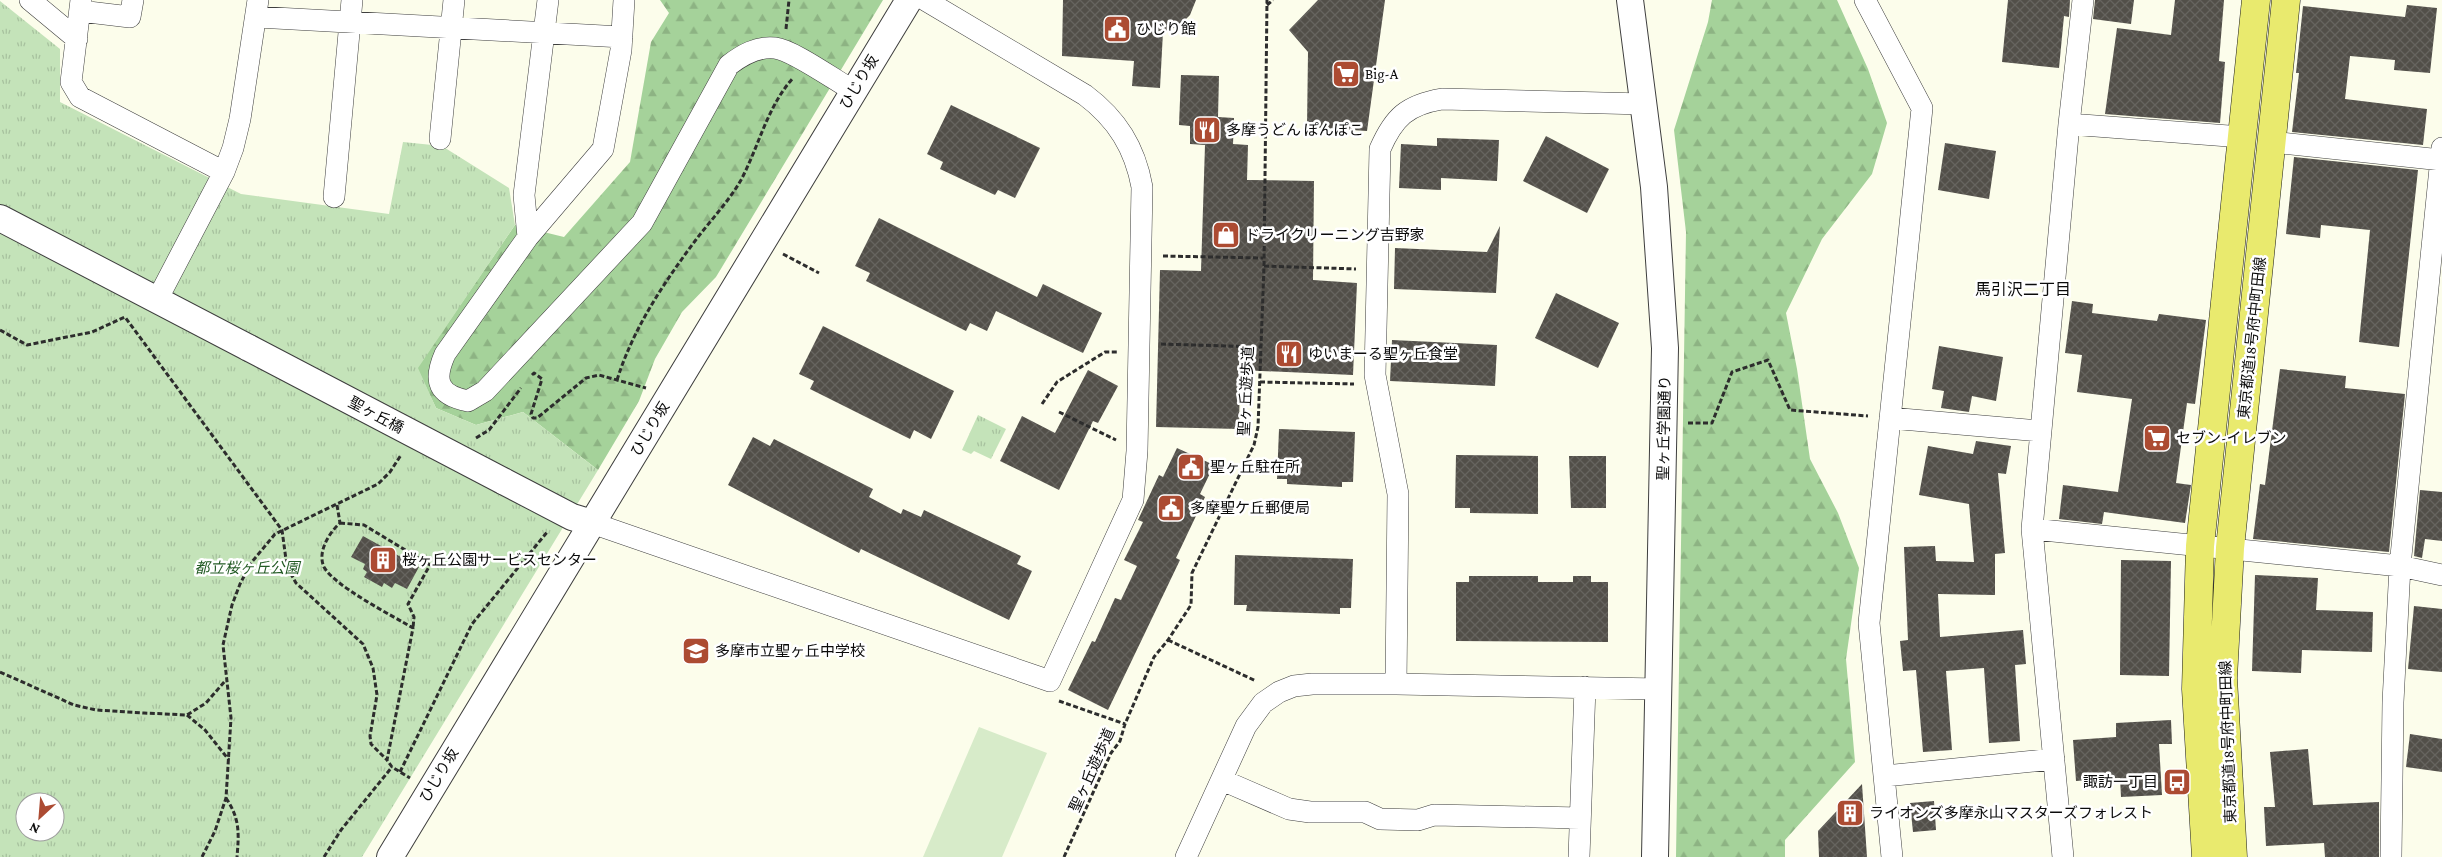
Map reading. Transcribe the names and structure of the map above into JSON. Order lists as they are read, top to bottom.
{
  "streets": {
    "main road": ["東京都道18号府中町田線"],
    "street": ["ひじり坂", "聖ヶ丘橋", "聖ヶ丘学園通り"],
    "path": ["聖ヶ丘遊歩道"]
  },
  "crossings": [
    ["ひじり坂", "聖ヶ丘橋"]
  ],
  "districts": ["馬引沢二丁目"],
  "parks": ["都立桜ヶ丘公園"],
  "places": {
    "public building": ["ひじり館", "聖ヶ丘駐在所", "多摩聖ケ丘郵便局"],
    "supermarket": ["Big-A", "セブン-イレブン"],
    "restaurant": ["多摩うどん ぽんぽこ", "ゆいまーる聖ヶ丘食堂"],
    "shop": ["ドライクリーニング吉野家"],
    "building": ["桜ヶ丘公園サービスセンター", "ライオンズ多摩永山マスターズフォレスト"],
    "school or university": ["多摩市立聖ヶ丘中学校"],
    "bus stop": ["諏訪一丁目"]
  },
  "north": "bottom left"
}
